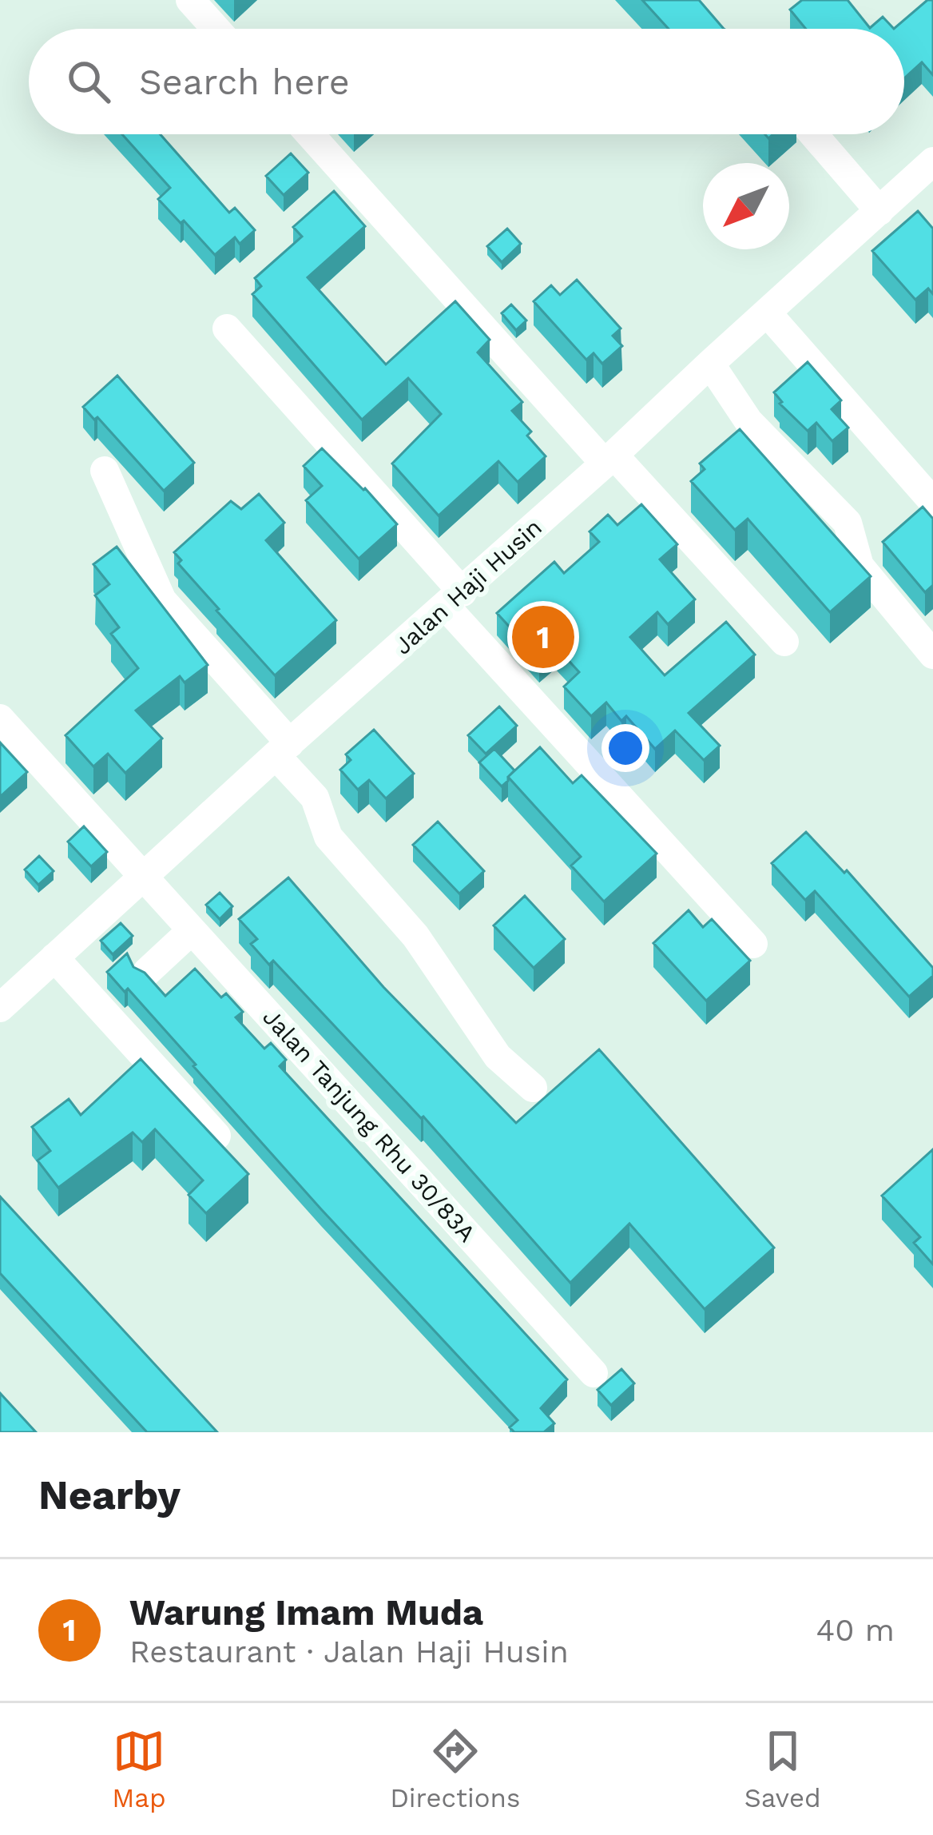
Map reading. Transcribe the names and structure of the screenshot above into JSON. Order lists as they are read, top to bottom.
{
  "streets": {
    "street": ["Jalan Haji Husin", "Jalan Tanjung Rhu 30/83A"]
  },
  "crossings": [
    ["Jalan Haji Husin", "Jalan Tanjung Rhu 30/83A"]
  ],
  "north": "bottom left",
  "page": {
    "search": "Search here",
    "pins": "1",
    "heading": "Nearby",
    "list": [
      {
        "mark": "1",
        "name": "Warung Imam Muda",
        "note": "Restaurant · Jalan Haji Husin",
        "value": "40 m"
      }
    ],
    "nav": ["Map", "Directions", "Saved"]
  }
}
